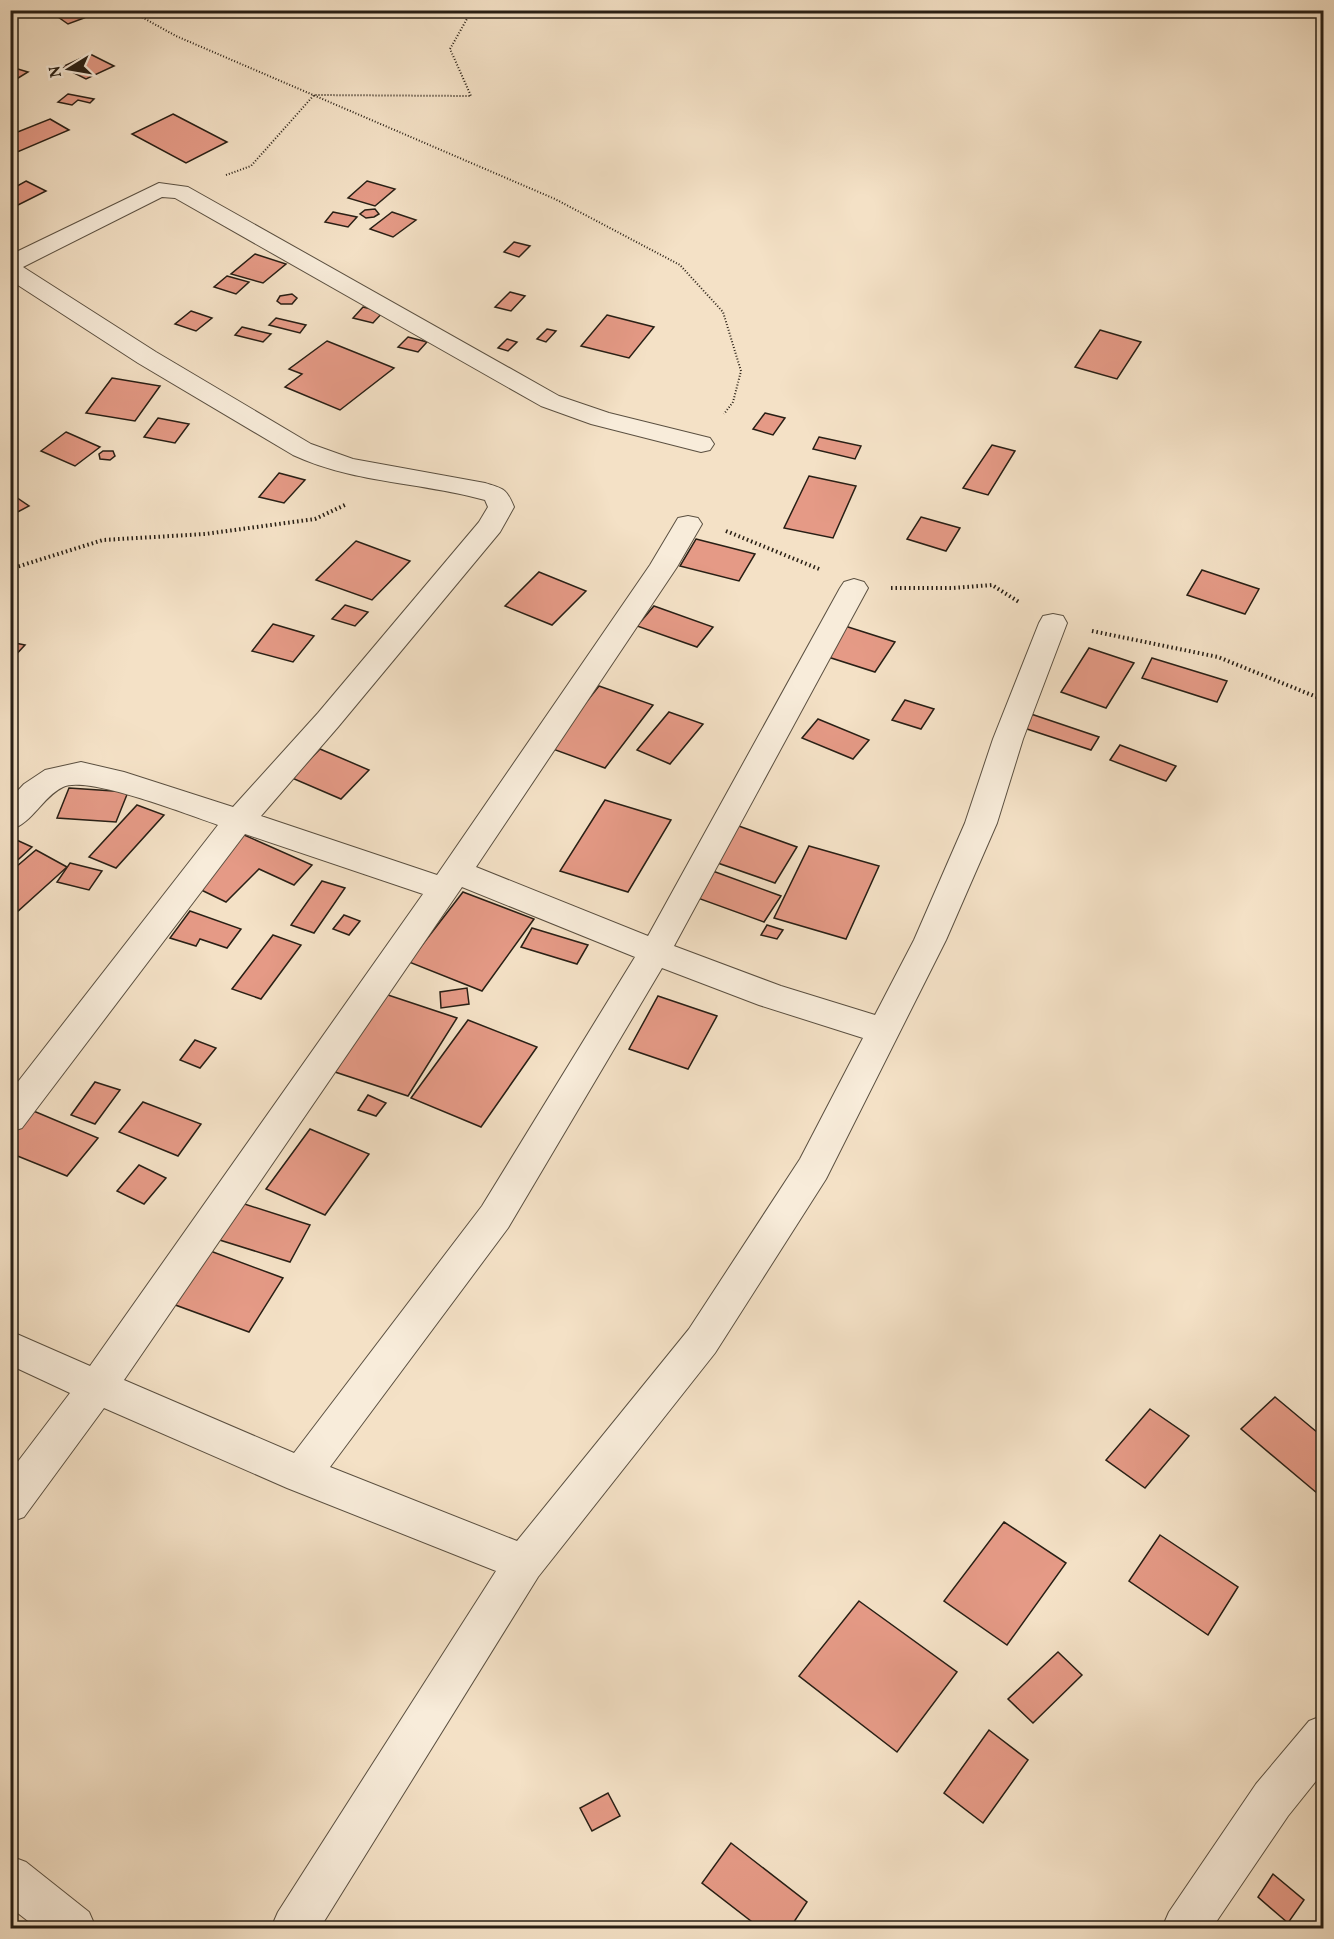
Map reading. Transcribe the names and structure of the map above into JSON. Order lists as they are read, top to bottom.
{
  "north": "left"
}
